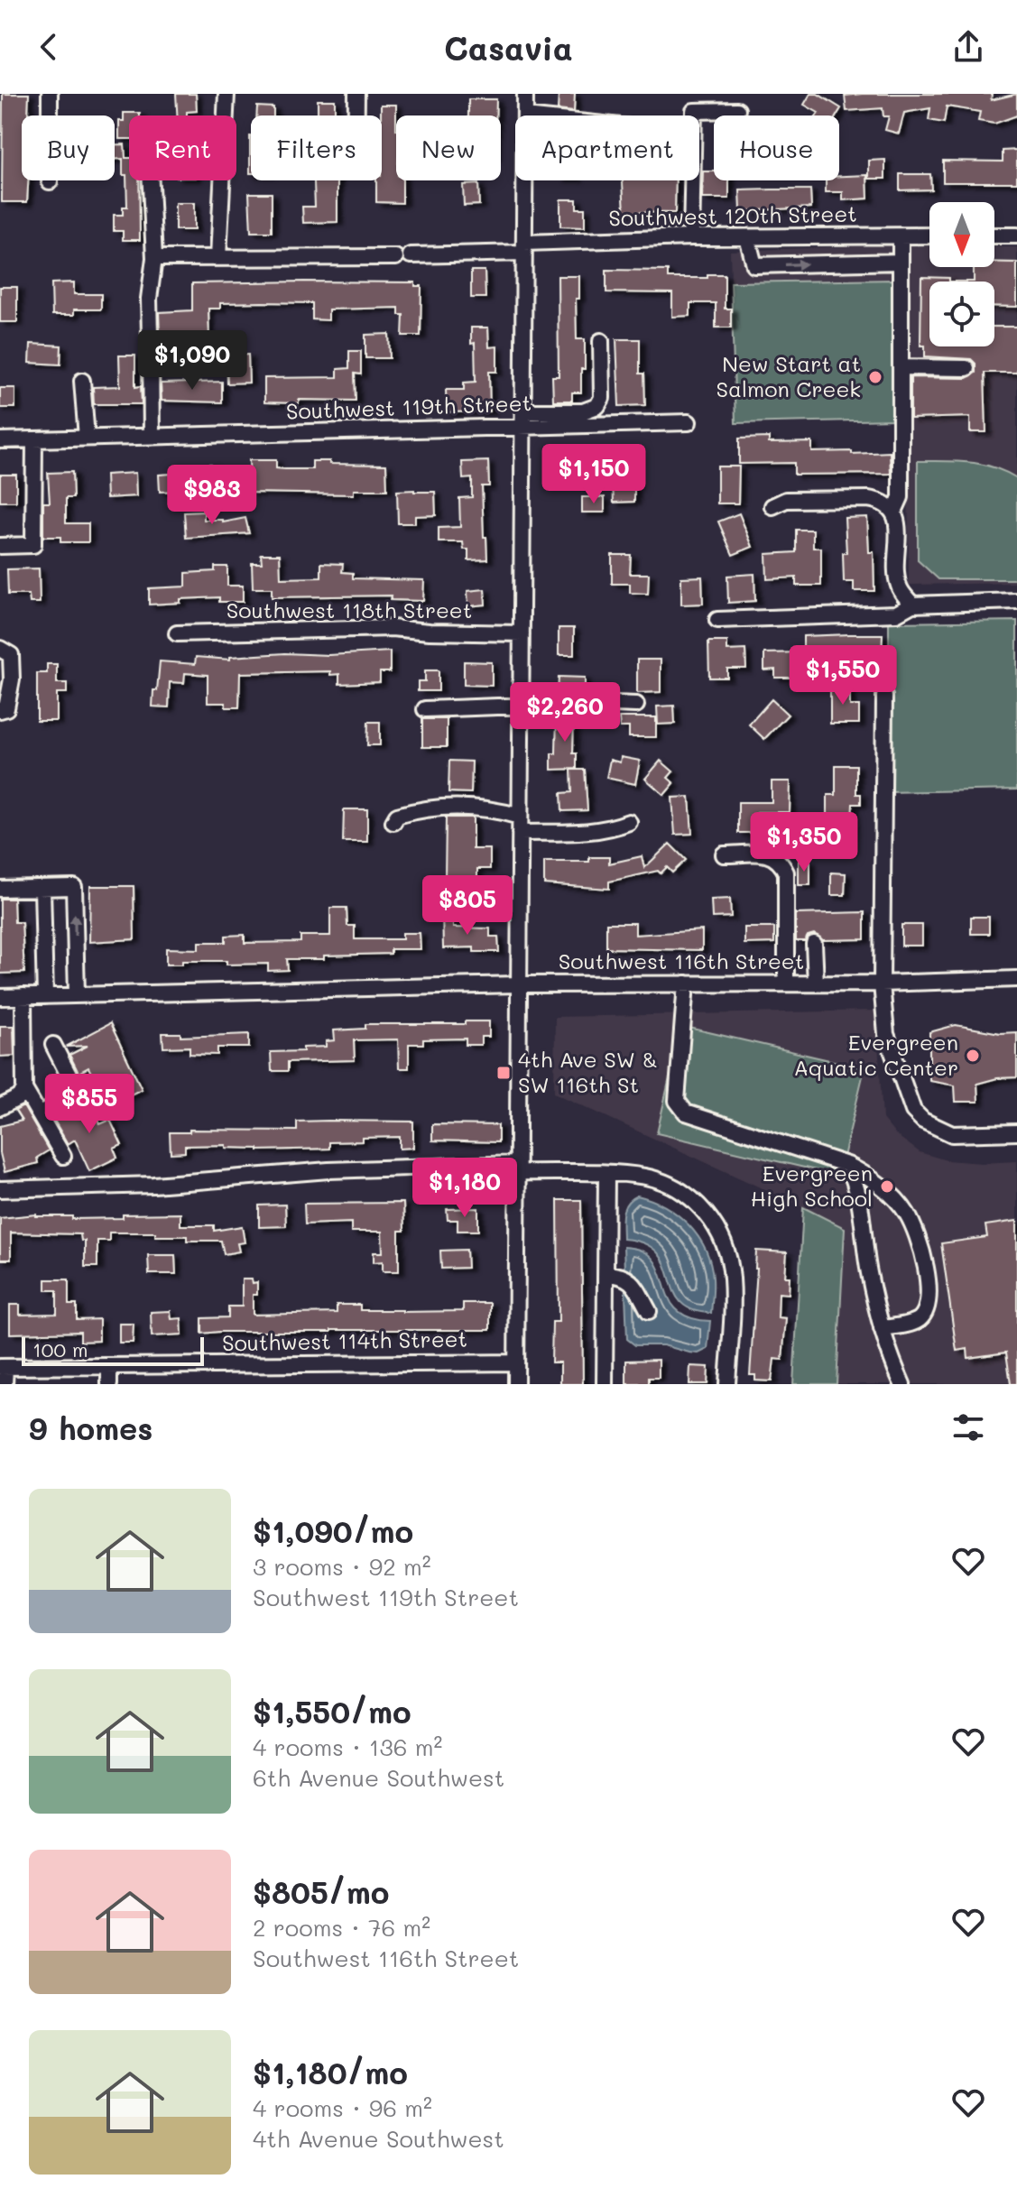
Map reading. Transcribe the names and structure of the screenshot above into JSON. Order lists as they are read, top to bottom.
{
  "streets": {
    "street": [
      "Southwest 120th Street",
      "Southwest 119th Street",
      "Southwest 118th Street",
      "Southwest 116th Street",
      "Southwest 114th Street"
    ]
  },
  "places": {
    "other": ["New Start at Salmon Creek", "Evergreen Aquatic Center", "Evergreen High School"],
    "transit": ["4th Ave SW & SW 116th St"]
  },
  "scale_bar": "100 m",
  "north": "bottom",
  "page": {
    "header": "Casavia",
    "chip": [
      "Buy",
      "Rent",
      "Filters",
      "New",
      "Apartment",
      "House"
    ],
    "price": [
      "$1,090",
      "$1,150",
      "$983",
      "$1,550",
      "$2,260",
      "$1,350",
      "$805",
      "$855",
      "$1,180"
    ],
    "scale": "100 m",
    "heading": "9 homes",
    "list": [
      {
        "name": "$1,090/mo",
        "note": "3 rooms · 92 m² · Southwest 119th Street"
      },
      {
        "name": "$1,550/mo",
        "note": "4 rooms · 136 m² · 6th Avenue Southwest"
      },
      {
        "name": "$805/mo",
        "note": "2 rooms · 76 m² · Southwest 116th Street"
      },
      {
        "name": "$1,180/mo",
        "note": "4 rooms · 96 m² · 4th Avenue Southwest"
      }
    ]
  }
}
